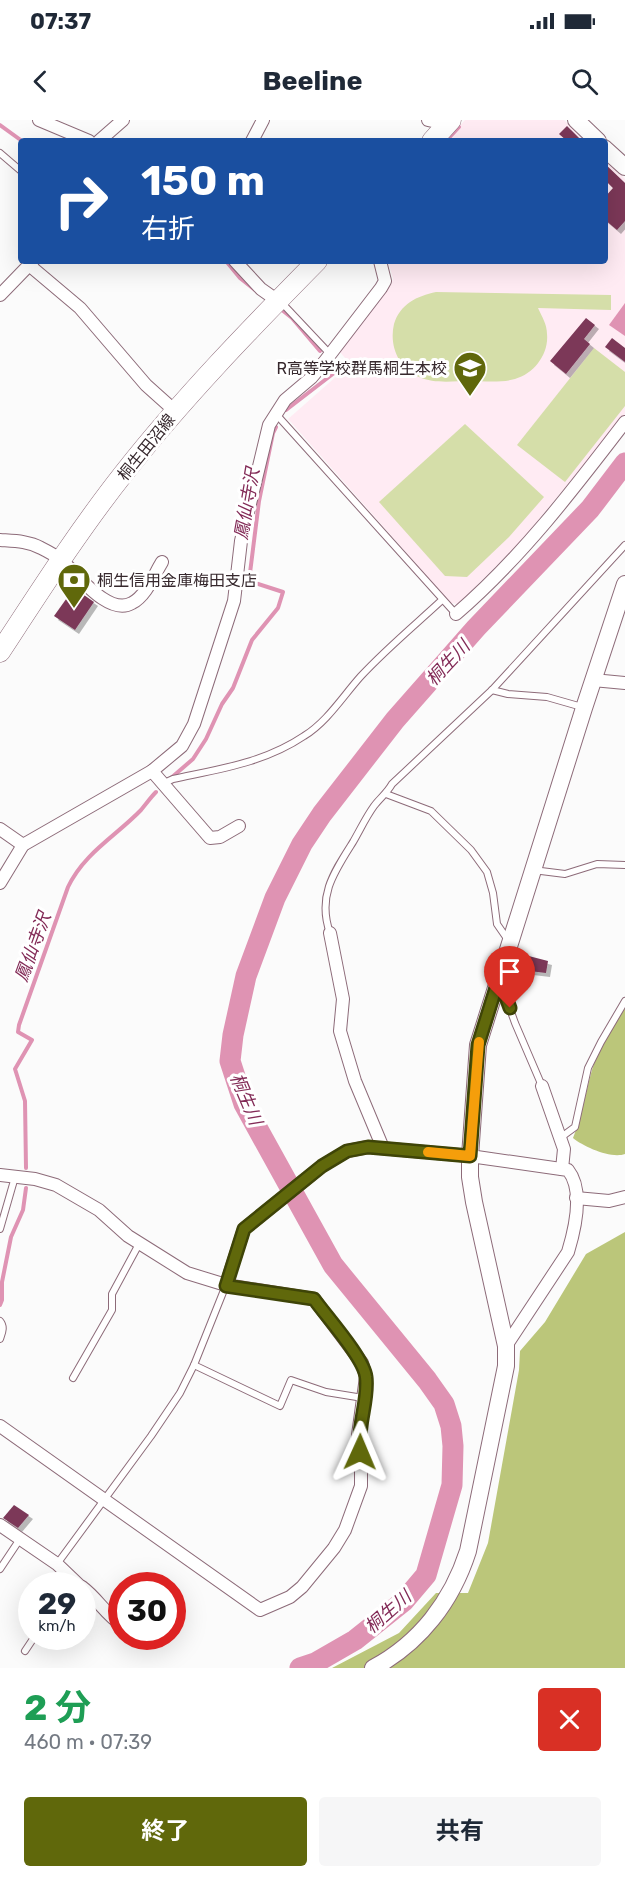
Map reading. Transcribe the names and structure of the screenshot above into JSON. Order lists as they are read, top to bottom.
{
  "streets": {
    "main road": ["桐生田沼線"]
  },
  "water": ["鳳仙寺沢", "桐生川"],
  "places": {
    "school or university": ["R高等学校群馬桐生本校"],
    "bank": ["桐生信用金庫梅田支店"]
  },
  "page": {
    "status": "07:37",
    "header": "Beeline",
    "turn": ["150 m", "右折"],
    "speed": "29 km/h",
    "limit": "30",
    "heading": ["2 分", "460 m · 07:39"],
    "buttons": ["終了", "共有"]
  }
}
